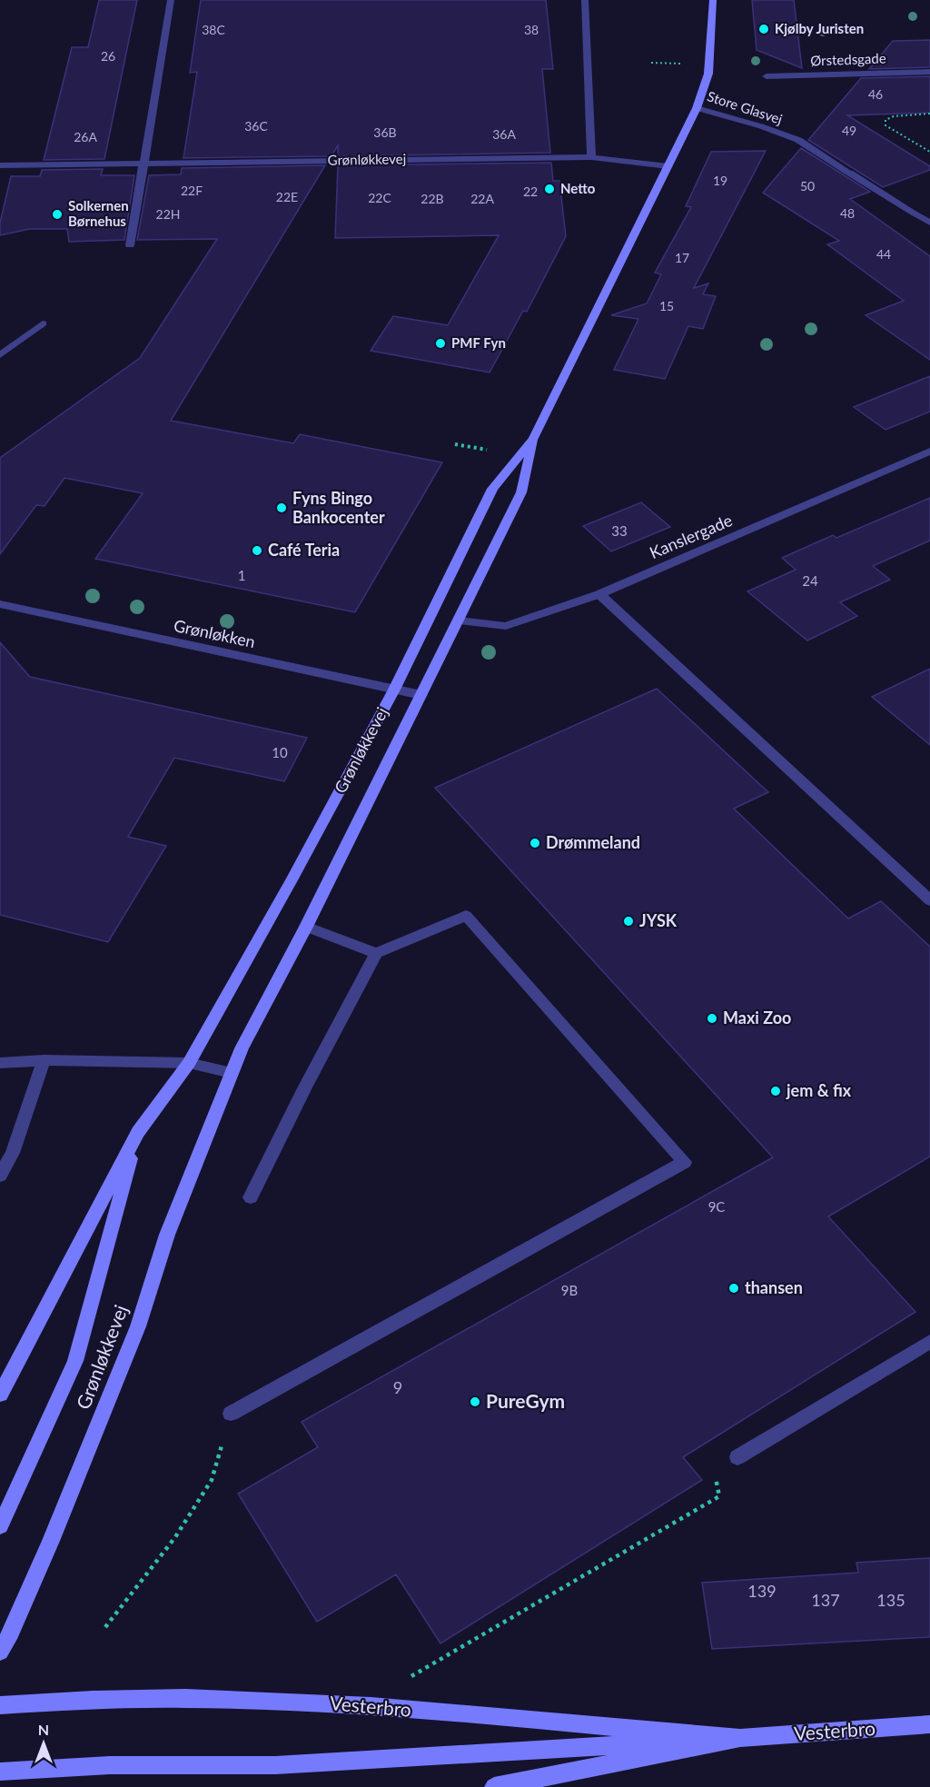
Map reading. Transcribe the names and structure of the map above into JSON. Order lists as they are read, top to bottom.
{
  "streets": {
    "main road": ["Store Glasvej", "Grønløkkevej", "Vesterbro"],
    "street": ["Ørstedsgade", "Kanslergade", "Grønløkken"]
  },
  "crossings": [
    ["Store Glasvej", "Grønløkkevej"],
    ["Grønløkkevej", "Kanslergade"],
    ["Grønløkkevej", "Grønløkken"]
  ],
  "places": [
    "Kjølby Juristen",
    "Netto",
    "Solkernen Børnehus",
    "PMF Fyn",
    "Fyns Bingo Bankocenter",
    "Café Teria",
    "Drømmeland",
    "JYSK",
    "Maxi Zoo",
    "jem & fix",
    "thansen",
    "PureGym"
  ],
  "house_numbers": [
    "38C",
    "38",
    "26",
    "46",
    "36C",
    "49",
    "36B",
    "36A",
    "26A",
    "19",
    "50",
    "22F",
    "22",
    "22E",
    "22C",
    "22B",
    "22A",
    "48",
    "22H",
    "44",
    "17",
    "15",
    "33",
    "1",
    "24",
    "10",
    "9C",
    "9B",
    "9",
    "139",
    "137",
    "135"
  ],
  "north": "top"
}
